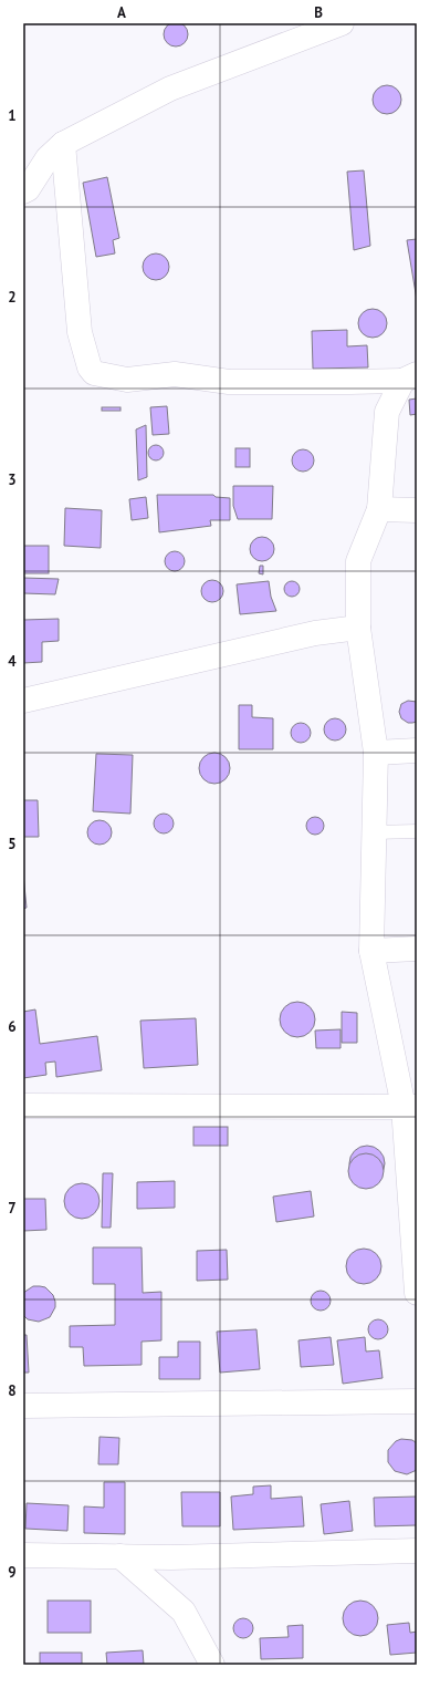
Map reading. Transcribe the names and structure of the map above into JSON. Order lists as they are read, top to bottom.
{
  "grid": {
    "columns": ["A", "B"],
    "rows": [
      "1",
      "2",
      "3",
      "4",
      "5",
      "6",
      "7",
      "8",
      "9"
    ]
  }
}
